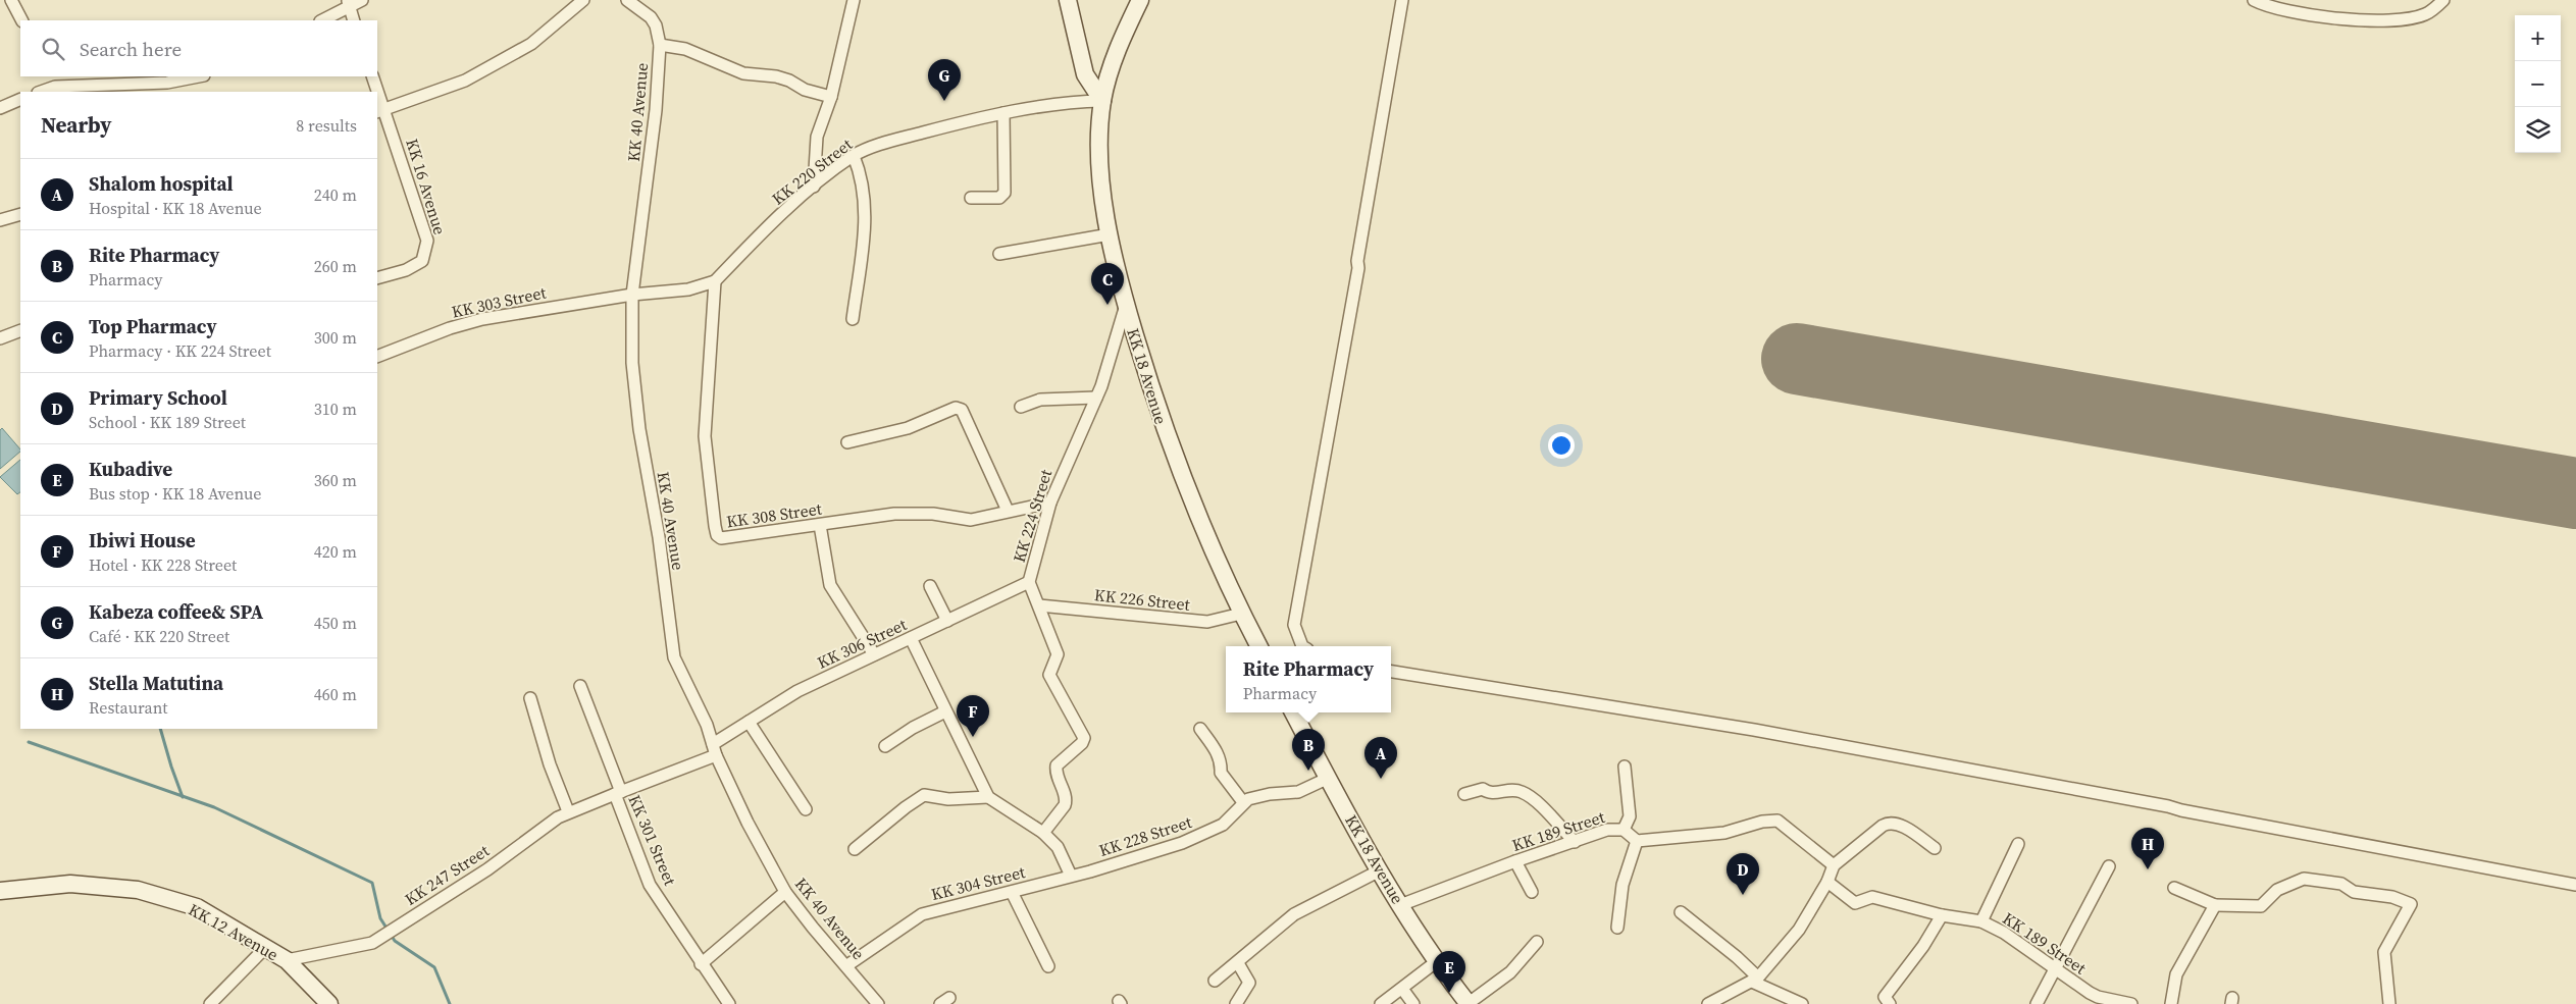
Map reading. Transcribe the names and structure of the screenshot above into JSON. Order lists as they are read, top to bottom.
{
  "streets": {
    "main road": ["KK 18 Avenue", "KK 12 Avenue"],
    "street": [
      "KK 40 Avenue",
      "KK 220 Street",
      "KK 16 Avenue",
      "KK 303 Street",
      "KK 308 Street",
      "KK 224 Street",
      "KK 226 Street",
      "KK 306 Street",
      "KK 189 Street",
      "KK 228 Street",
      "KK 301 Street",
      "KK 247 Street",
      "KK 304 Street"
    ]
  },
  "crossings": [
    ["KK 40 Avenue", "KK 303 Street"],
    ["KK 40 Avenue", "KK 306 Street"],
    ["KK 40 Avenue", "KK 301 Street"],
    ["KK 40 Avenue", "KK 304 Street"],
    ["KK 220 Street", "KK 18 Avenue"],
    ["KK 220 Street", "KK 308 Street"],
    ["KK 18 Avenue", "KK 224 Street"],
    ["KK 18 Avenue", "KK 226 Street"],
    ["KK 18 Avenue", "KK 189 Street"],
    ["KK 308 Street", "KK 224 Street"],
    ["KK 224 Street", "KK 226 Street"],
    ["KK 224 Street", "KK 306 Street"],
    ["KK 306 Street", "KK 301 Street"],
    ["KK 228 Street", "KK 304 Street"],
    ["KK 301 Street", "KK 247 Street"],
    ["KK 247 Street", "KK 12 Avenue"]
  ],
  "page": {
    "map_buttons": ["+", "−"],
    "search": "Search here",
    "pins": [
      "G",
      "C",
      "F",
      "B",
      "A",
      "H",
      "D",
      "E"
    ],
    "heading": ["Nearby", "8 results"],
    "list": [
      {
        "mark": "A",
        "name": "Shalom hospital",
        "note": "Hospital · KK 18 Avenue",
        "value": "240 m"
      },
      {
        "mark": "B",
        "name": "Rite Pharmacy",
        "note": "Pharmacy",
        "value": "260 m"
      },
      {
        "mark": "C",
        "name": "Top Pharmacy",
        "note": "Pharmacy · KK 224 Street",
        "value": "300 m"
      },
      {
        "mark": "D",
        "name": "Primary School",
        "note": "School · KK 189 Street",
        "value": "310 m"
      },
      {
        "mark": "E",
        "name": "Kubadive",
        "note": "Bus stop · KK 18 Avenue",
        "value": "360 m"
      },
      {
        "mark": "F",
        "name": "Ibiwi House",
        "note": "Hotel · KK 228 Street",
        "value": "420 m"
      },
      {
        "mark": "G",
        "name": "Kabeza coffee& SPA",
        "note": "Café · KK 220 Street",
        "value": "450 m"
      },
      {
        "mark": "H",
        "name": "Stella Matutina",
        "note": "Restaurant",
        "value": "460 m"
      }
    ],
    "popup": ["Rite Pharmacy", "Pharmacy"]
  }
}
